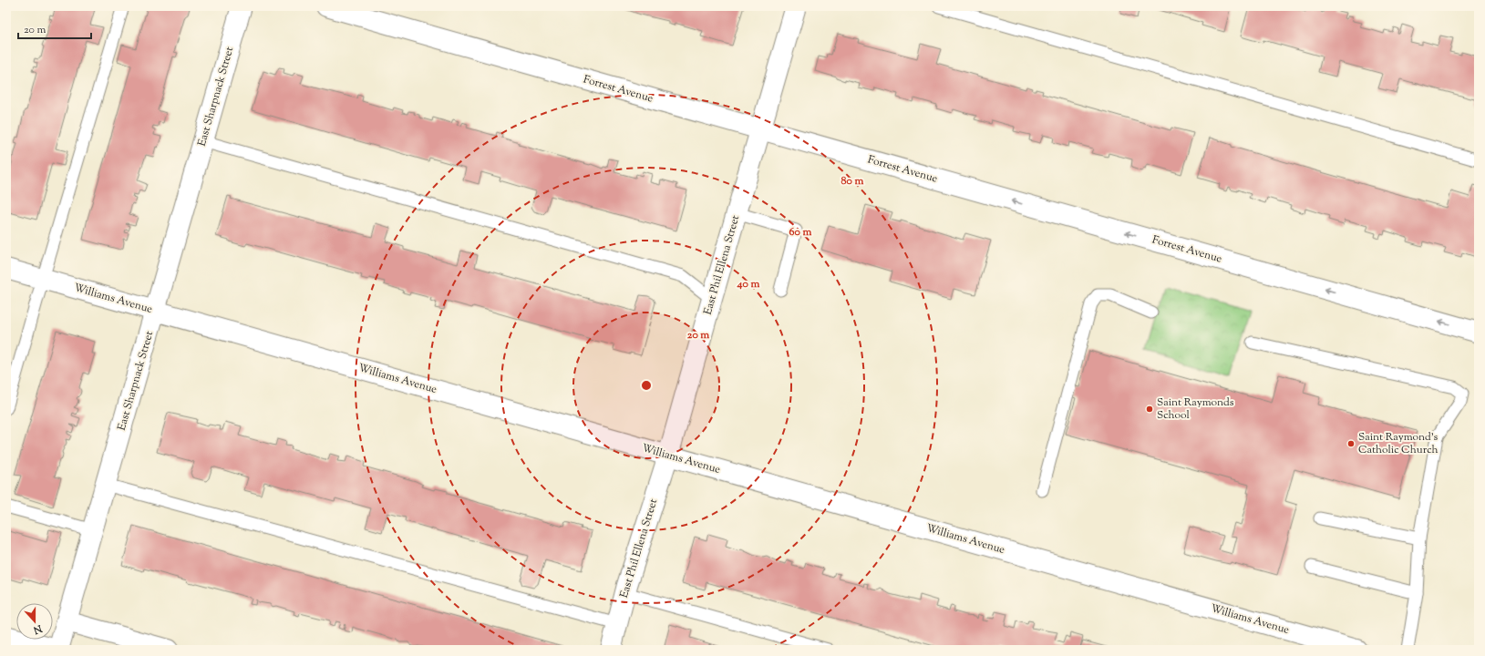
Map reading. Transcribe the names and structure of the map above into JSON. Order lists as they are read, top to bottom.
{
  "streets": {
    "street": [
      "Forrest Avenue",
      "East Sharpnack Street",
      "East Phil Ellena Street",
      "Williams Avenue"
    ]
  },
  "crossings": [
    ["Forrest Avenue", "East Phil Ellena Street"],
    ["East Sharpnack Street", "Williams Avenue"],
    ["East Phil Ellena Street", "Williams Avenue"]
  ],
  "one_way": ["Forrest Avenue"],
  "places": ["Saint Raymonds School", "Saint Raymond's Catholic Church"],
  "scale_bar": "20 m",
  "north": "bottom",
  "rings": [
    "80 m",
    "60 m",
    "40 m",
    "20 m"
  ]
}
